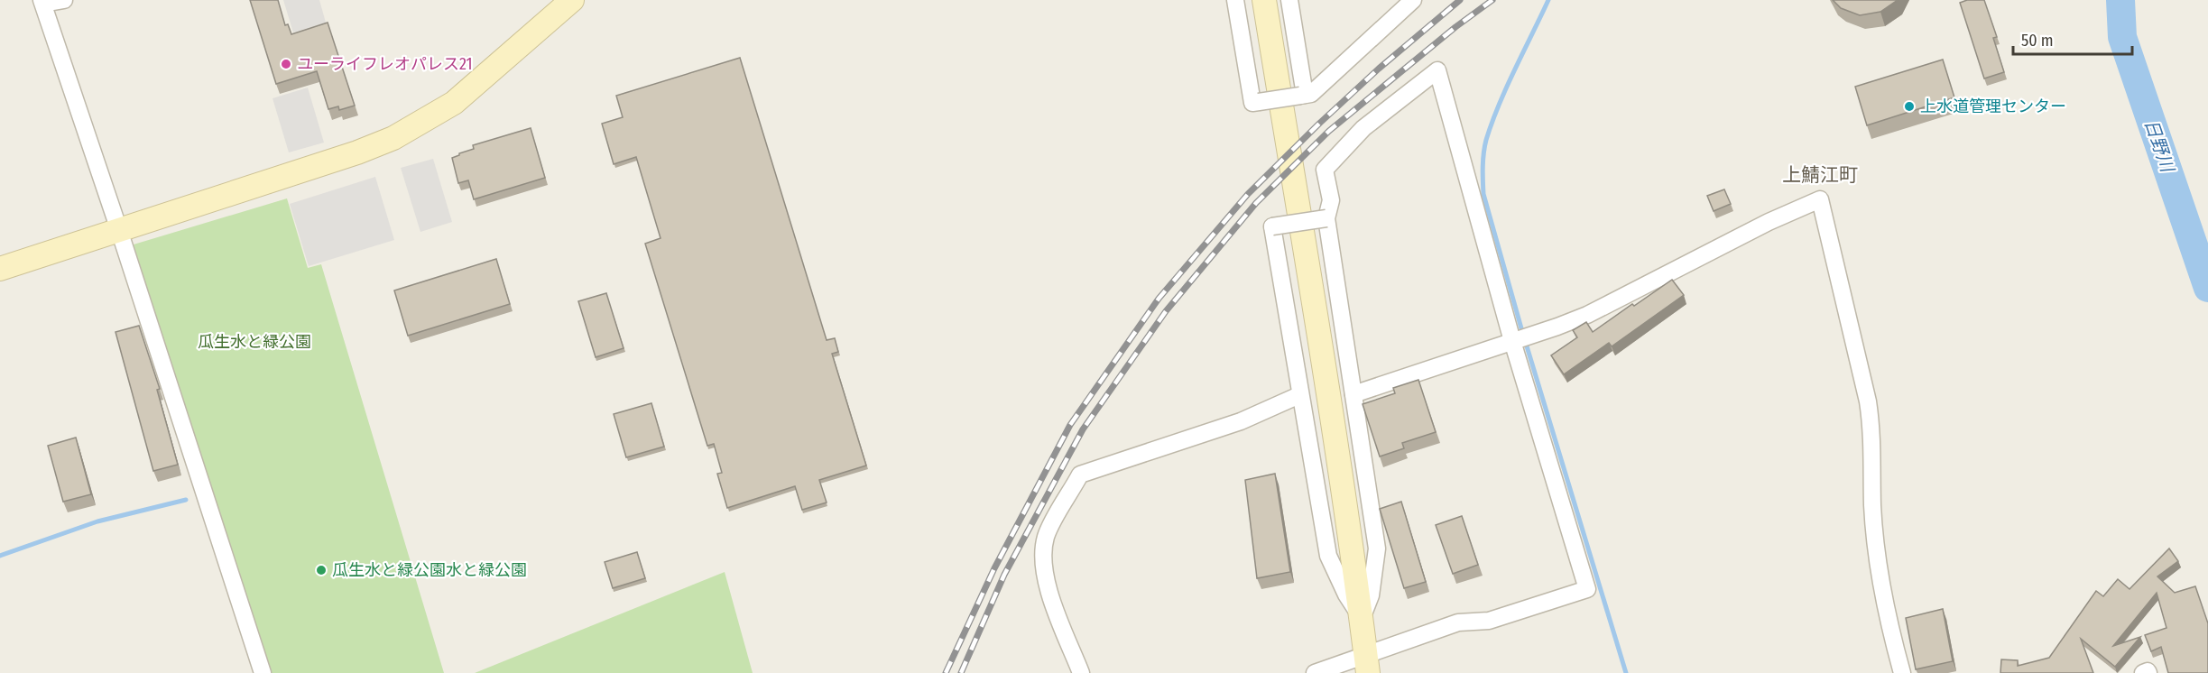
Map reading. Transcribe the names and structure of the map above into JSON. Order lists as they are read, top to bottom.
{
  "districts": ["上鯖江町"],
  "water": ["日野川"],
  "parks": ["瓜生水と緑公園"],
  "places": ["ユーライフレオパレス21", "上水道管理センター", "瓜生水と緑公園水と緑公園"],
  "scale_bar": "50 m"
}
